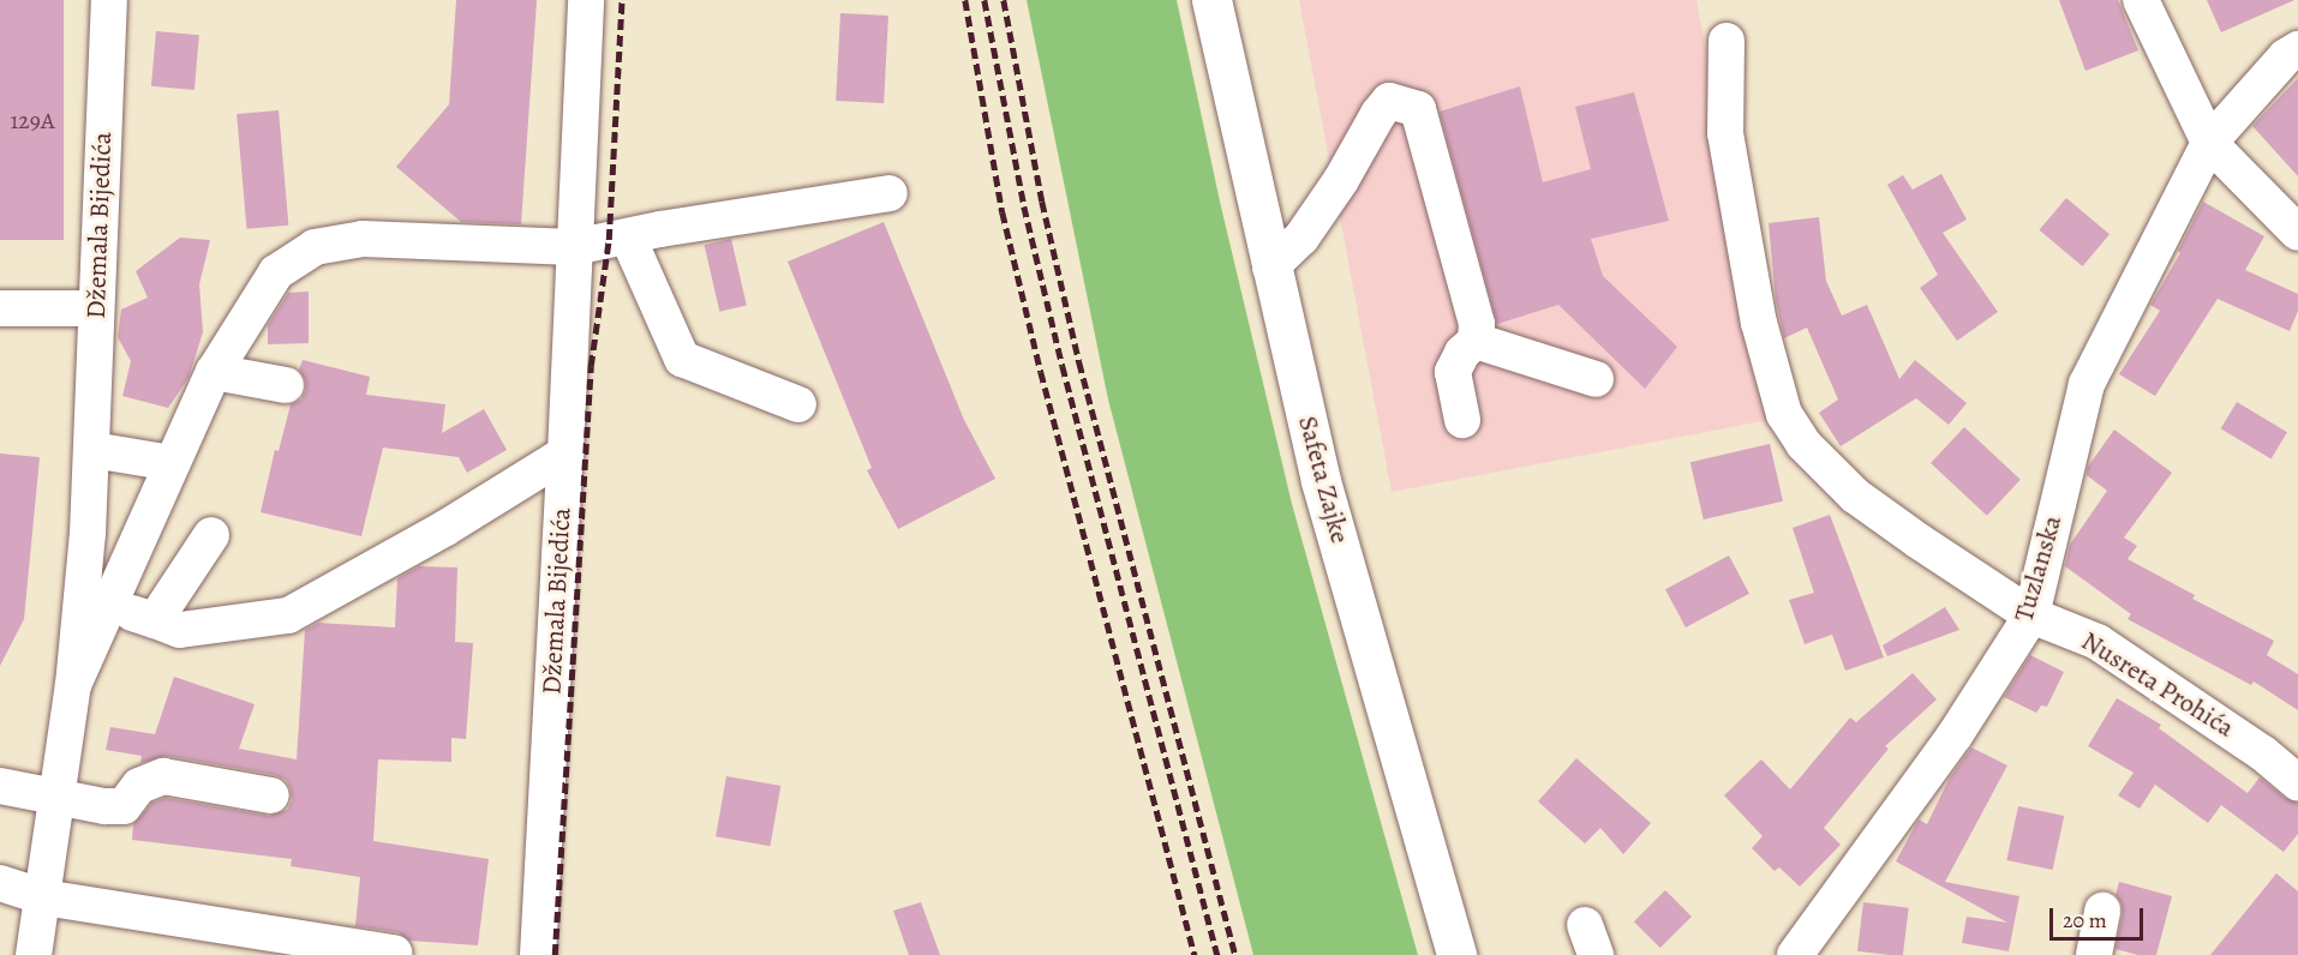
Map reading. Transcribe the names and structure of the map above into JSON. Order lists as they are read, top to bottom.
{
  "streets": {
    "main road": ["Safeta Zajke"],
    "street": ["Džemala Bijedića", "Tuzlanska", "Nusreta Prohića"]
  },
  "crossings": [
    ["Tuzlanska", "Nusreta Prohića"]
  ],
  "house_numbers": ["129A"],
  "scale_bar": "20 m"
}
